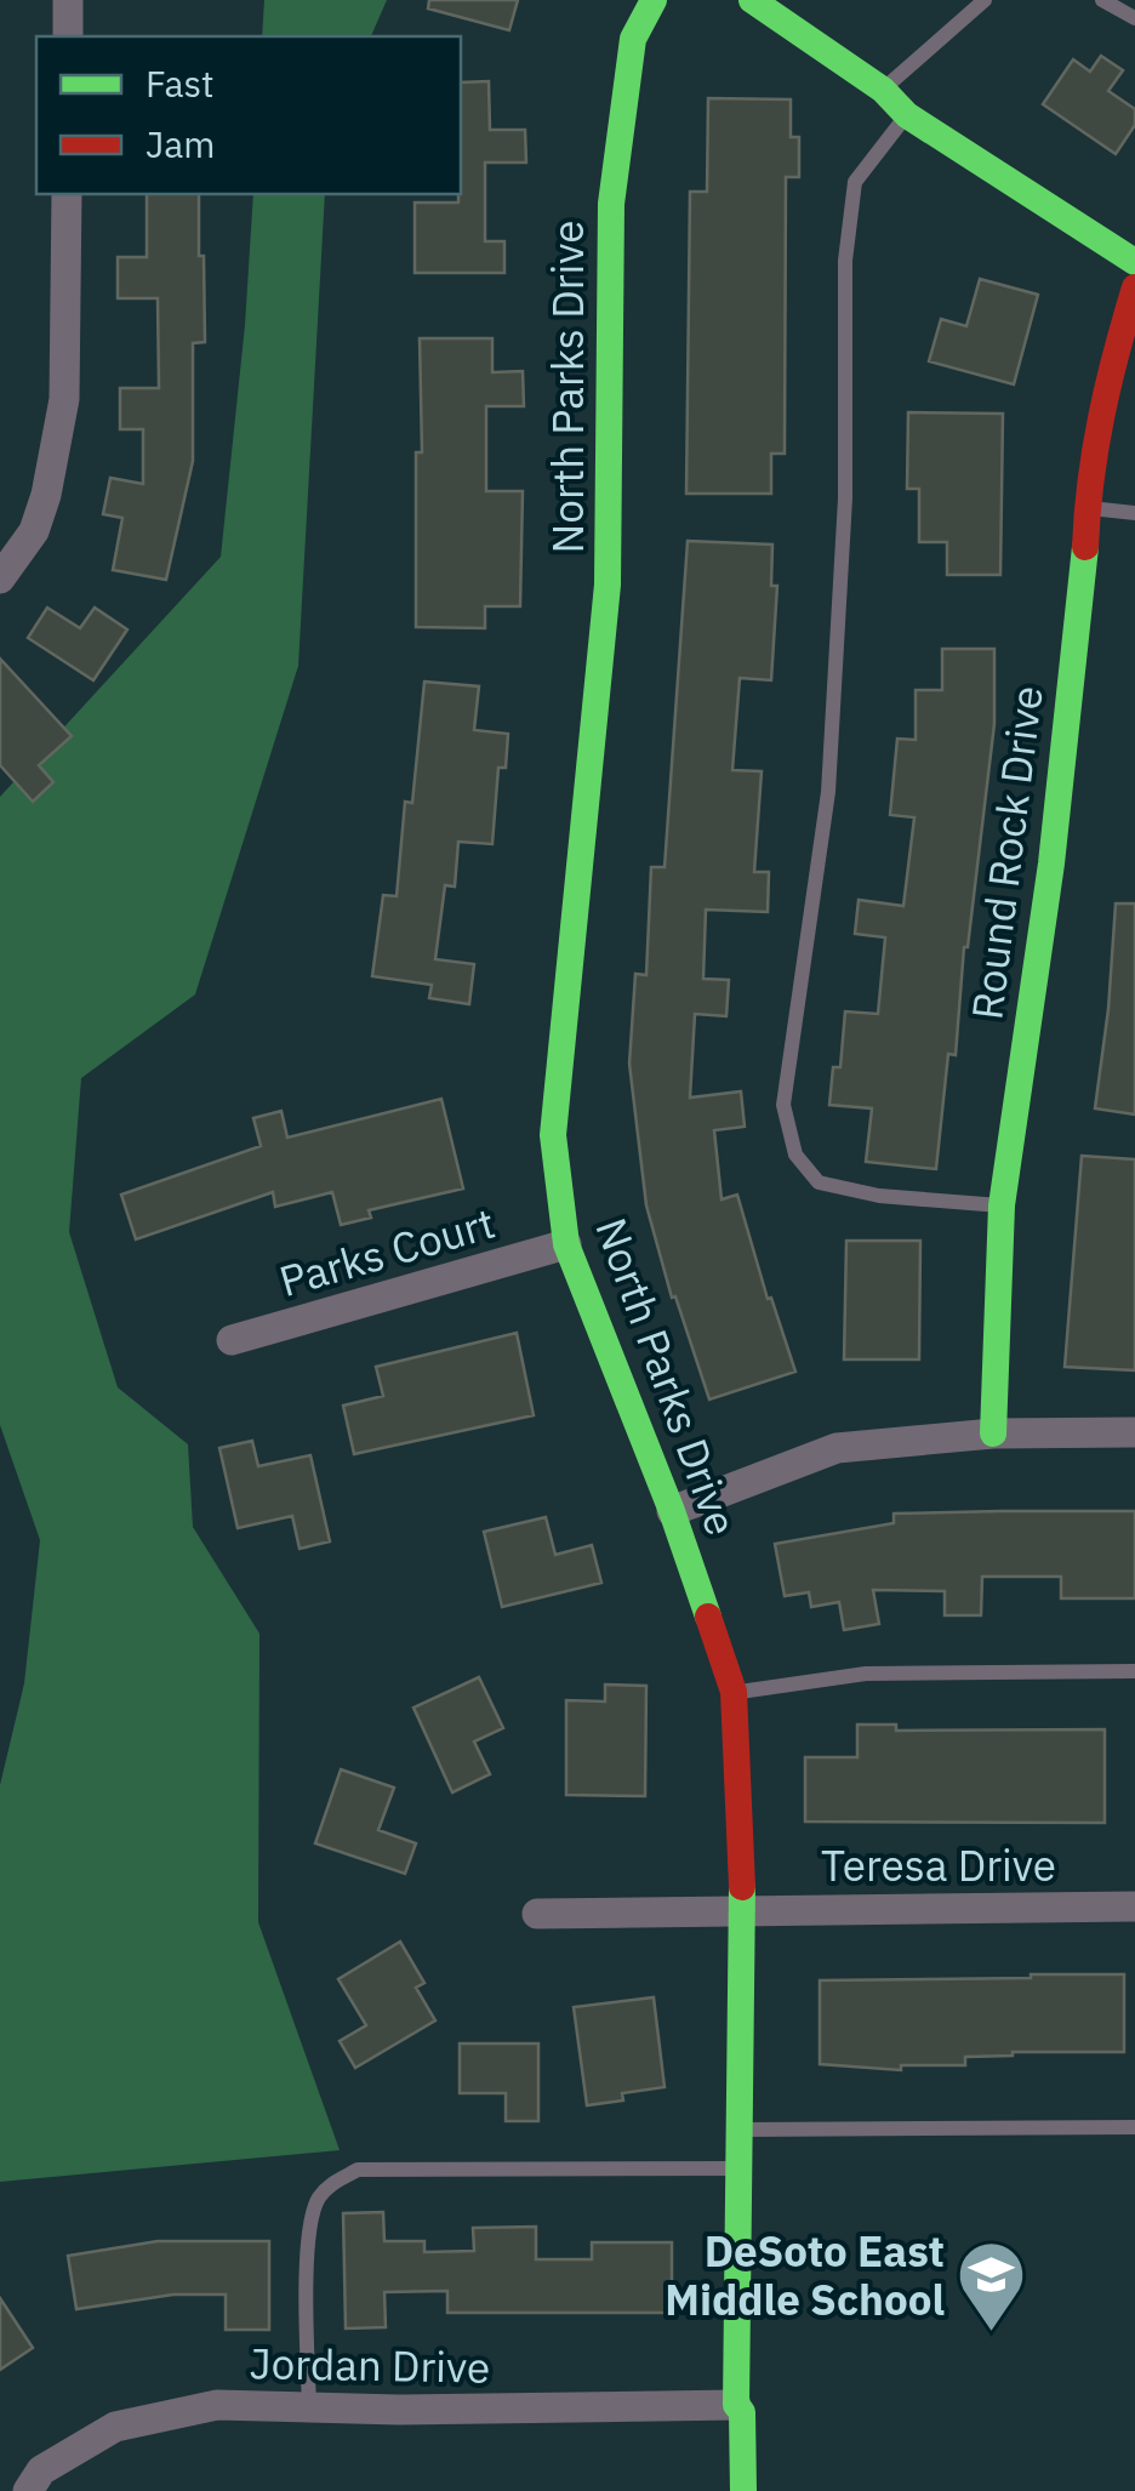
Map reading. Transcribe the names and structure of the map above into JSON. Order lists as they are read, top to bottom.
{
  "streets": {
    "street": [
      "North Parks Drive",
      "Round Rock Drive",
      "Parks Court",
      "Teresa Drive",
      "Jordan Drive"
    ]
  },
  "crossings": [
    ["North Parks Drive", "Parks Court"],
    ["North Parks Drive", "Teresa Drive"],
    ["North Parks Drive", "Jordan Drive"]
  ],
  "places": {
    "school or university": ["DeSoto East Middle School"]
  },
  "legend": ["Fast", "Jam"]
}
